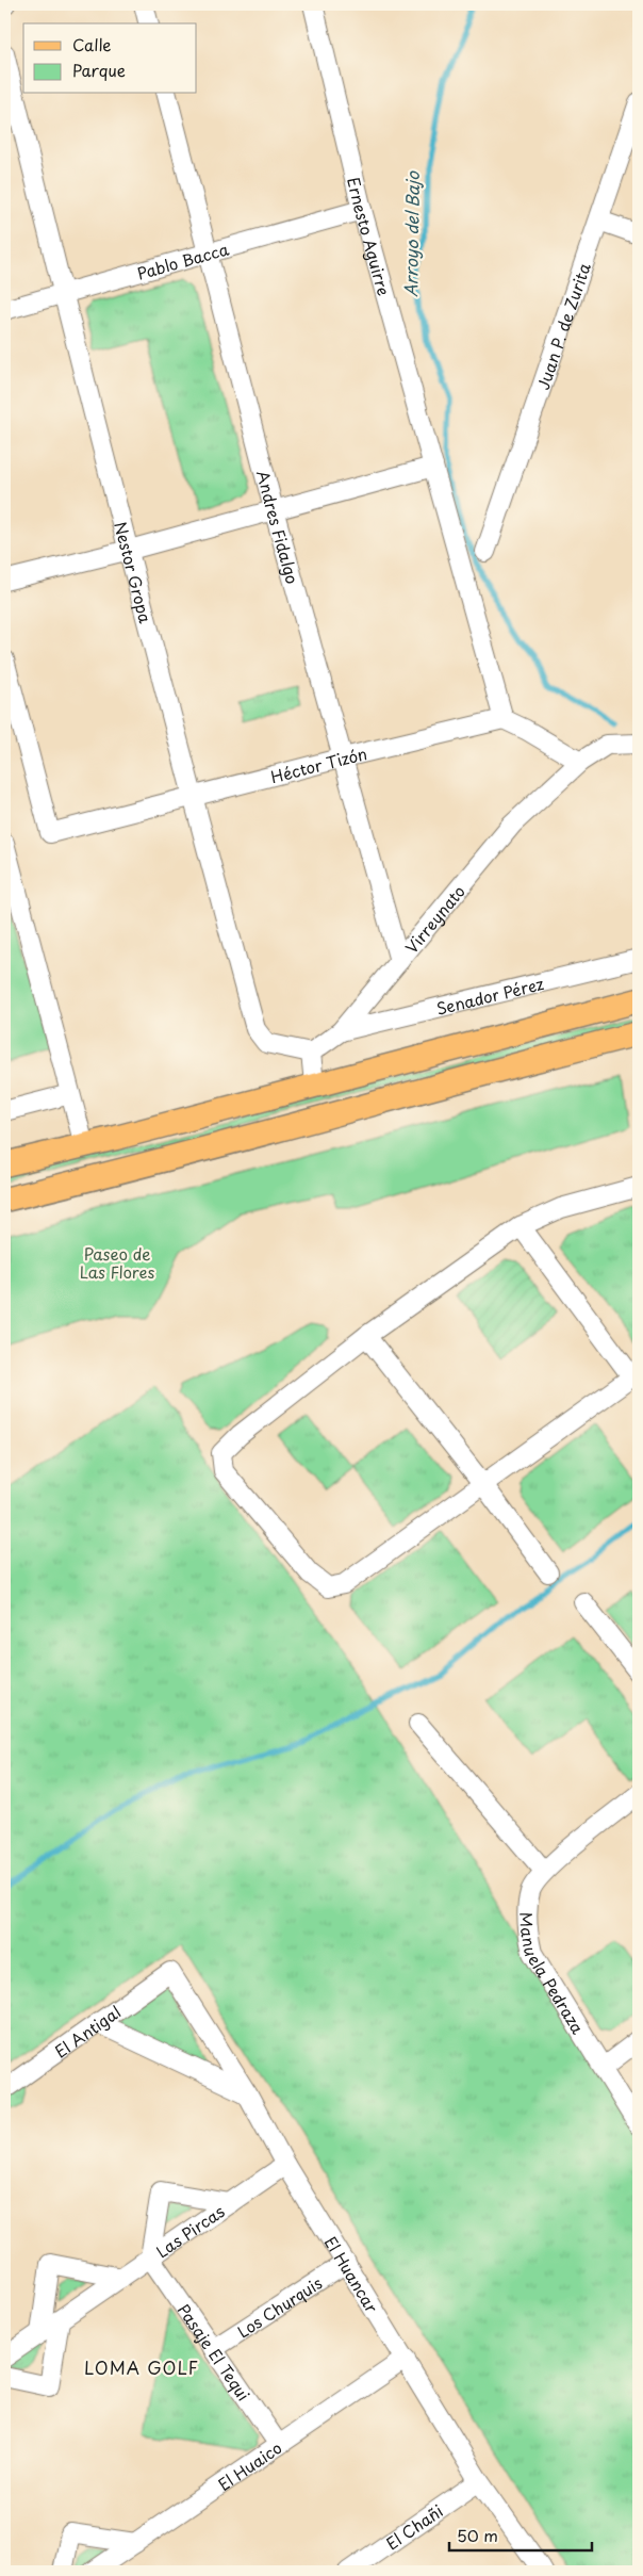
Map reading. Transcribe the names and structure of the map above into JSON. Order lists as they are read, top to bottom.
{
  "streets": {
    "street": [
      "Ernesto Aguirre",
      "Pablo Bacca",
      "Juan P. de Zurita",
      "Andres Fidalgo",
      "Nestor Gropa",
      "Héctor Tizón",
      "Virreynato",
      "Senador Pérez",
      "Manuela Pedraza",
      "El Antigal",
      "Las Pircas",
      "El Huancar",
      "Los Churquis",
      "Pasaje El Tequi",
      "El Huaico",
      "El Chañi"
    ]
  },
  "crossings": [
    ["Ernesto Aguirre", "Pablo Bacca"],
    ["Ernesto Aguirre", "Héctor Tizón"],
    ["Pablo Bacca", "Andres Fidalgo"],
    ["Pablo Bacca", "Nestor Gropa"],
    ["Andres Fidalgo", "Héctor Tizón"],
    ["Andres Fidalgo", "Virreynato"],
    ["Nestor Gropa", "Héctor Tizón"],
    ["Nestor Gropa", "Virreynato"],
    ["Virreynato", "Senador Pérez"],
    ["El Antigal", "El Huancar"],
    ["Las Pircas", "El Huancar"],
    ["Las Pircas", "Pasaje El Tequi"],
    ["El Huancar", "Los Churquis"],
    ["El Huancar", "El Huaico"],
    ["El Huancar", "El Chañi"],
    ["Los Churquis", "Pasaje El Tequi"],
    ["Pasaje El Tequi", "El Huaico"]
  ],
  "districts": ["LOMA GOLF"],
  "water": ["Arroyo del Bajo"],
  "parks": ["Paseo de Las Flores"],
  "legend": ["Calle", "Parque"],
  "scale_bar": "50 m"
}
